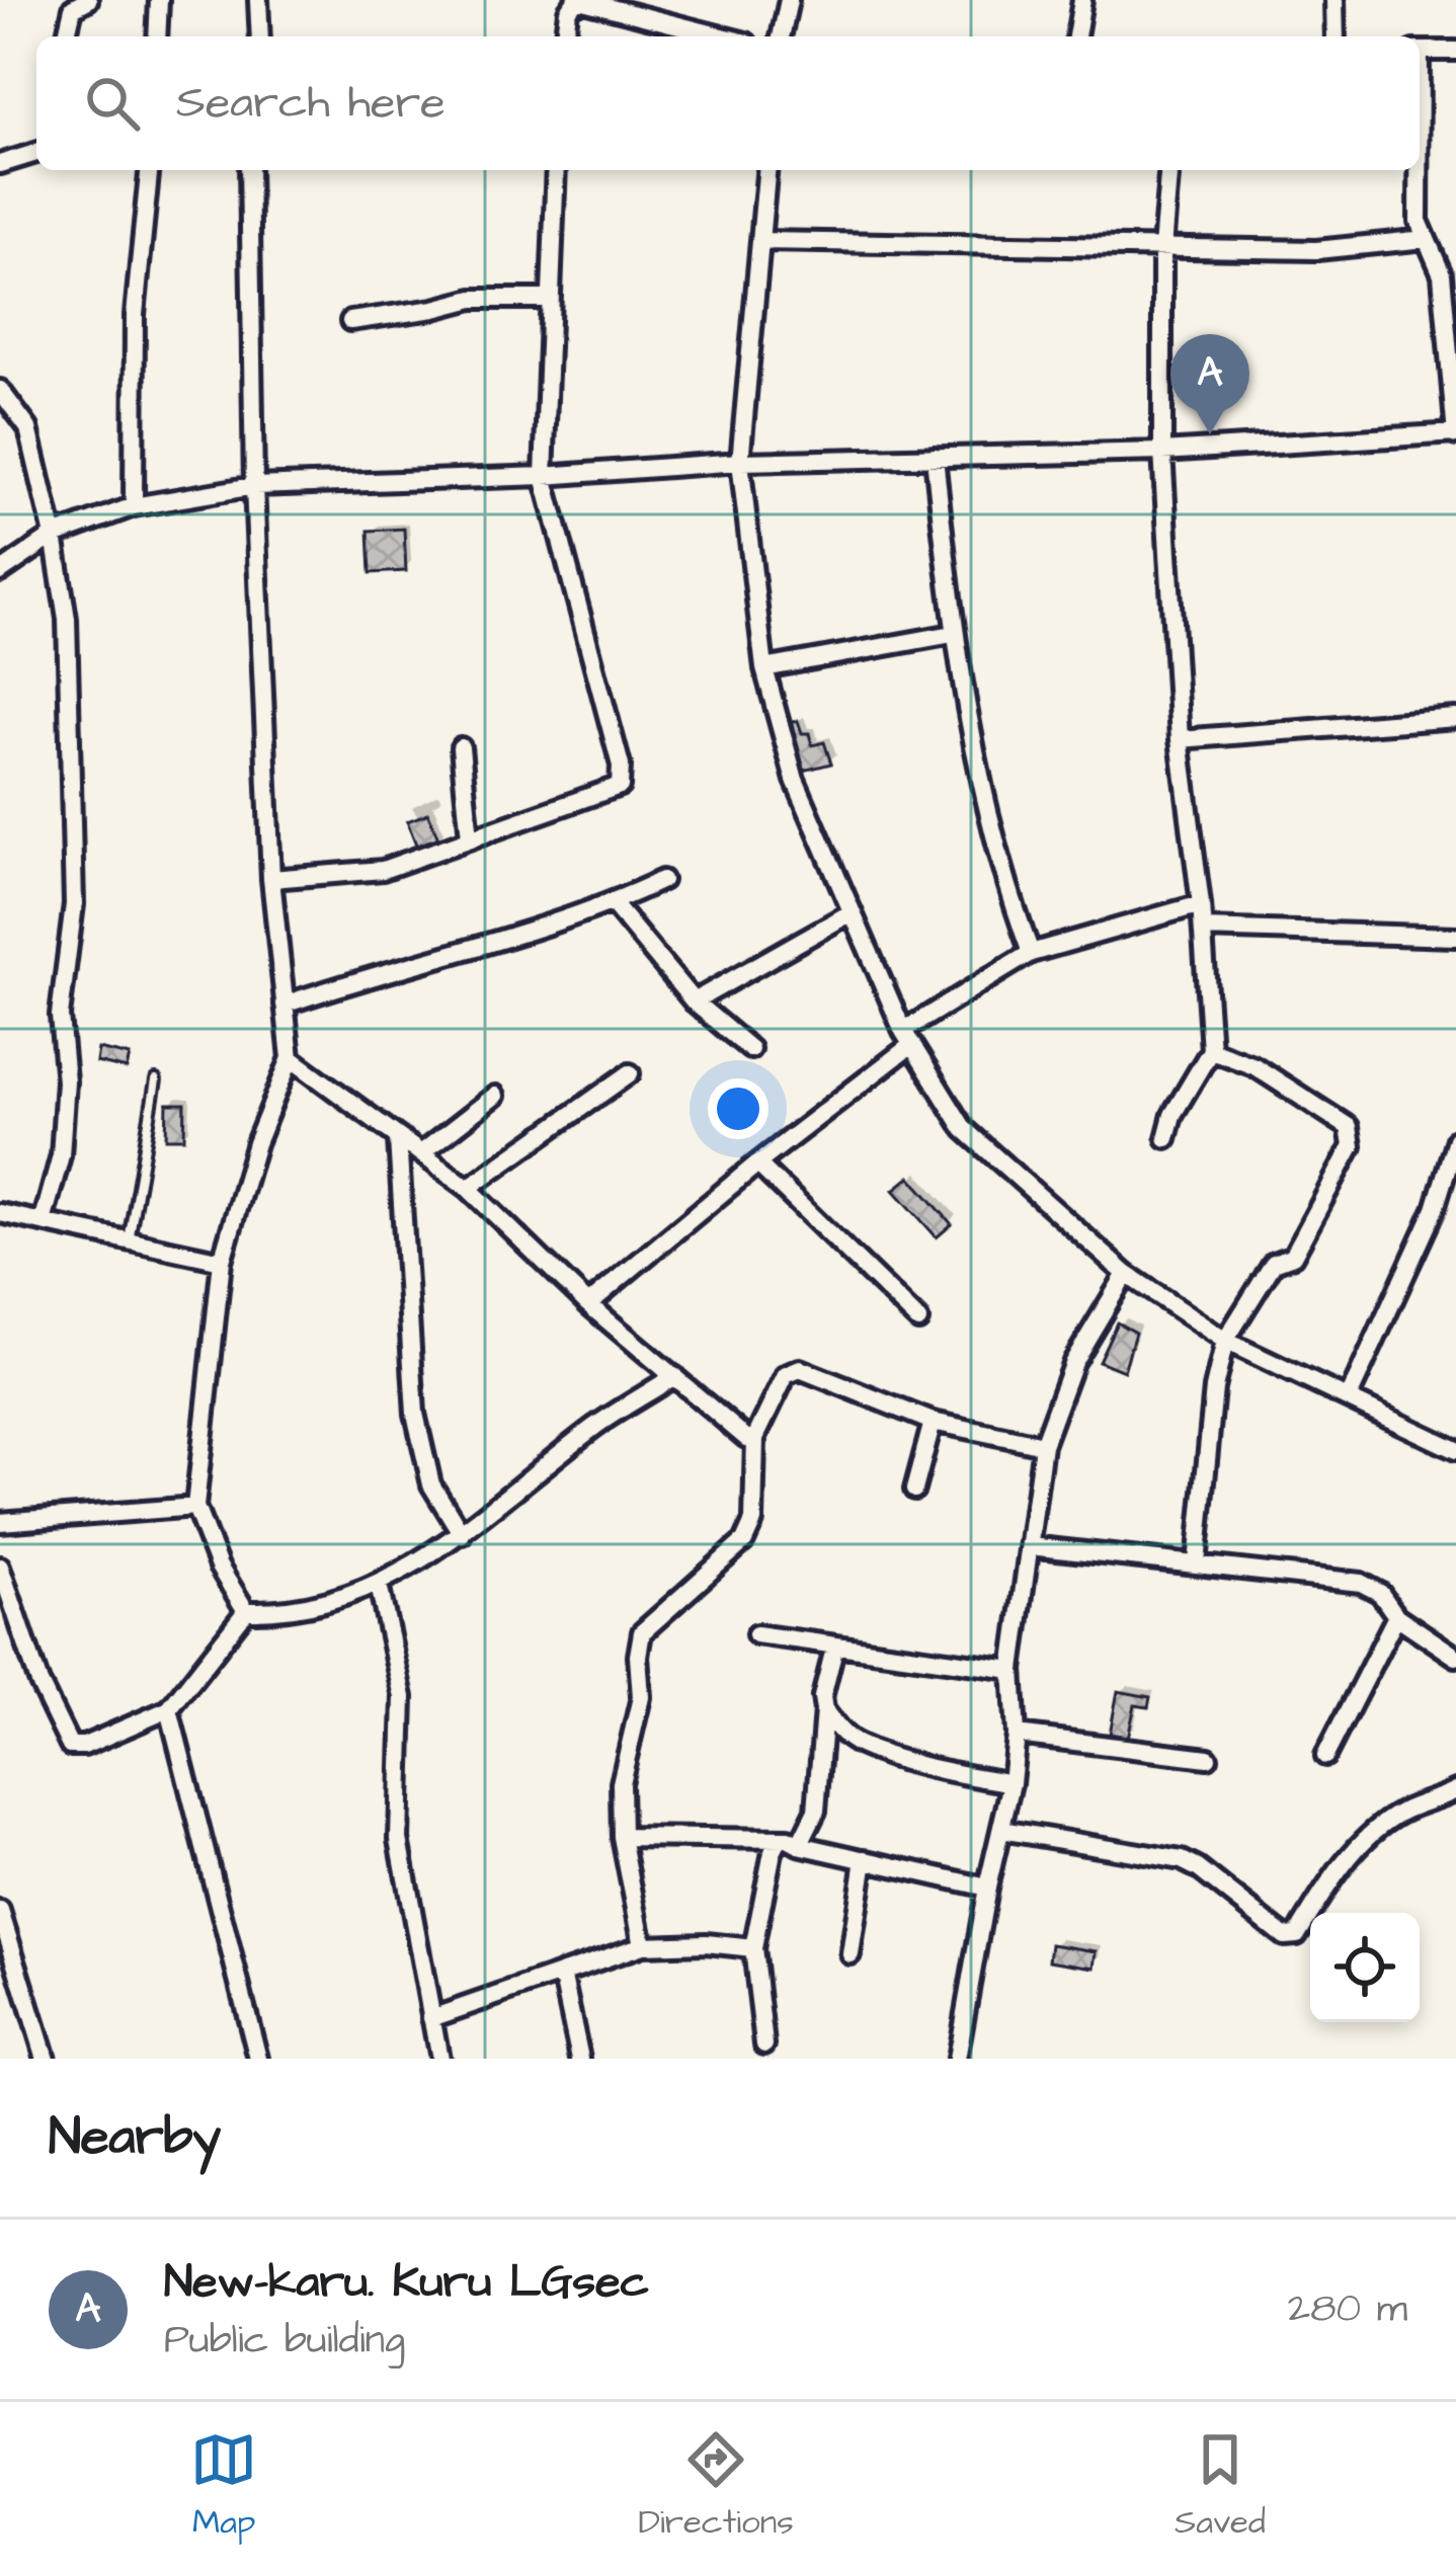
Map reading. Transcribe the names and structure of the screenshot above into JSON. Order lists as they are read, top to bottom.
{
  "page": {
    "search": "Search here",
    "pins": "A",
    "heading": "Nearby",
    "list": [
      {
        "mark": "A",
        "name": "New-karu. Kuru LGsec",
        "note": "Public building",
        "value": "280 m"
      }
    ],
    "nav": ["Map", "Directions", "Saved"]
  }
}
